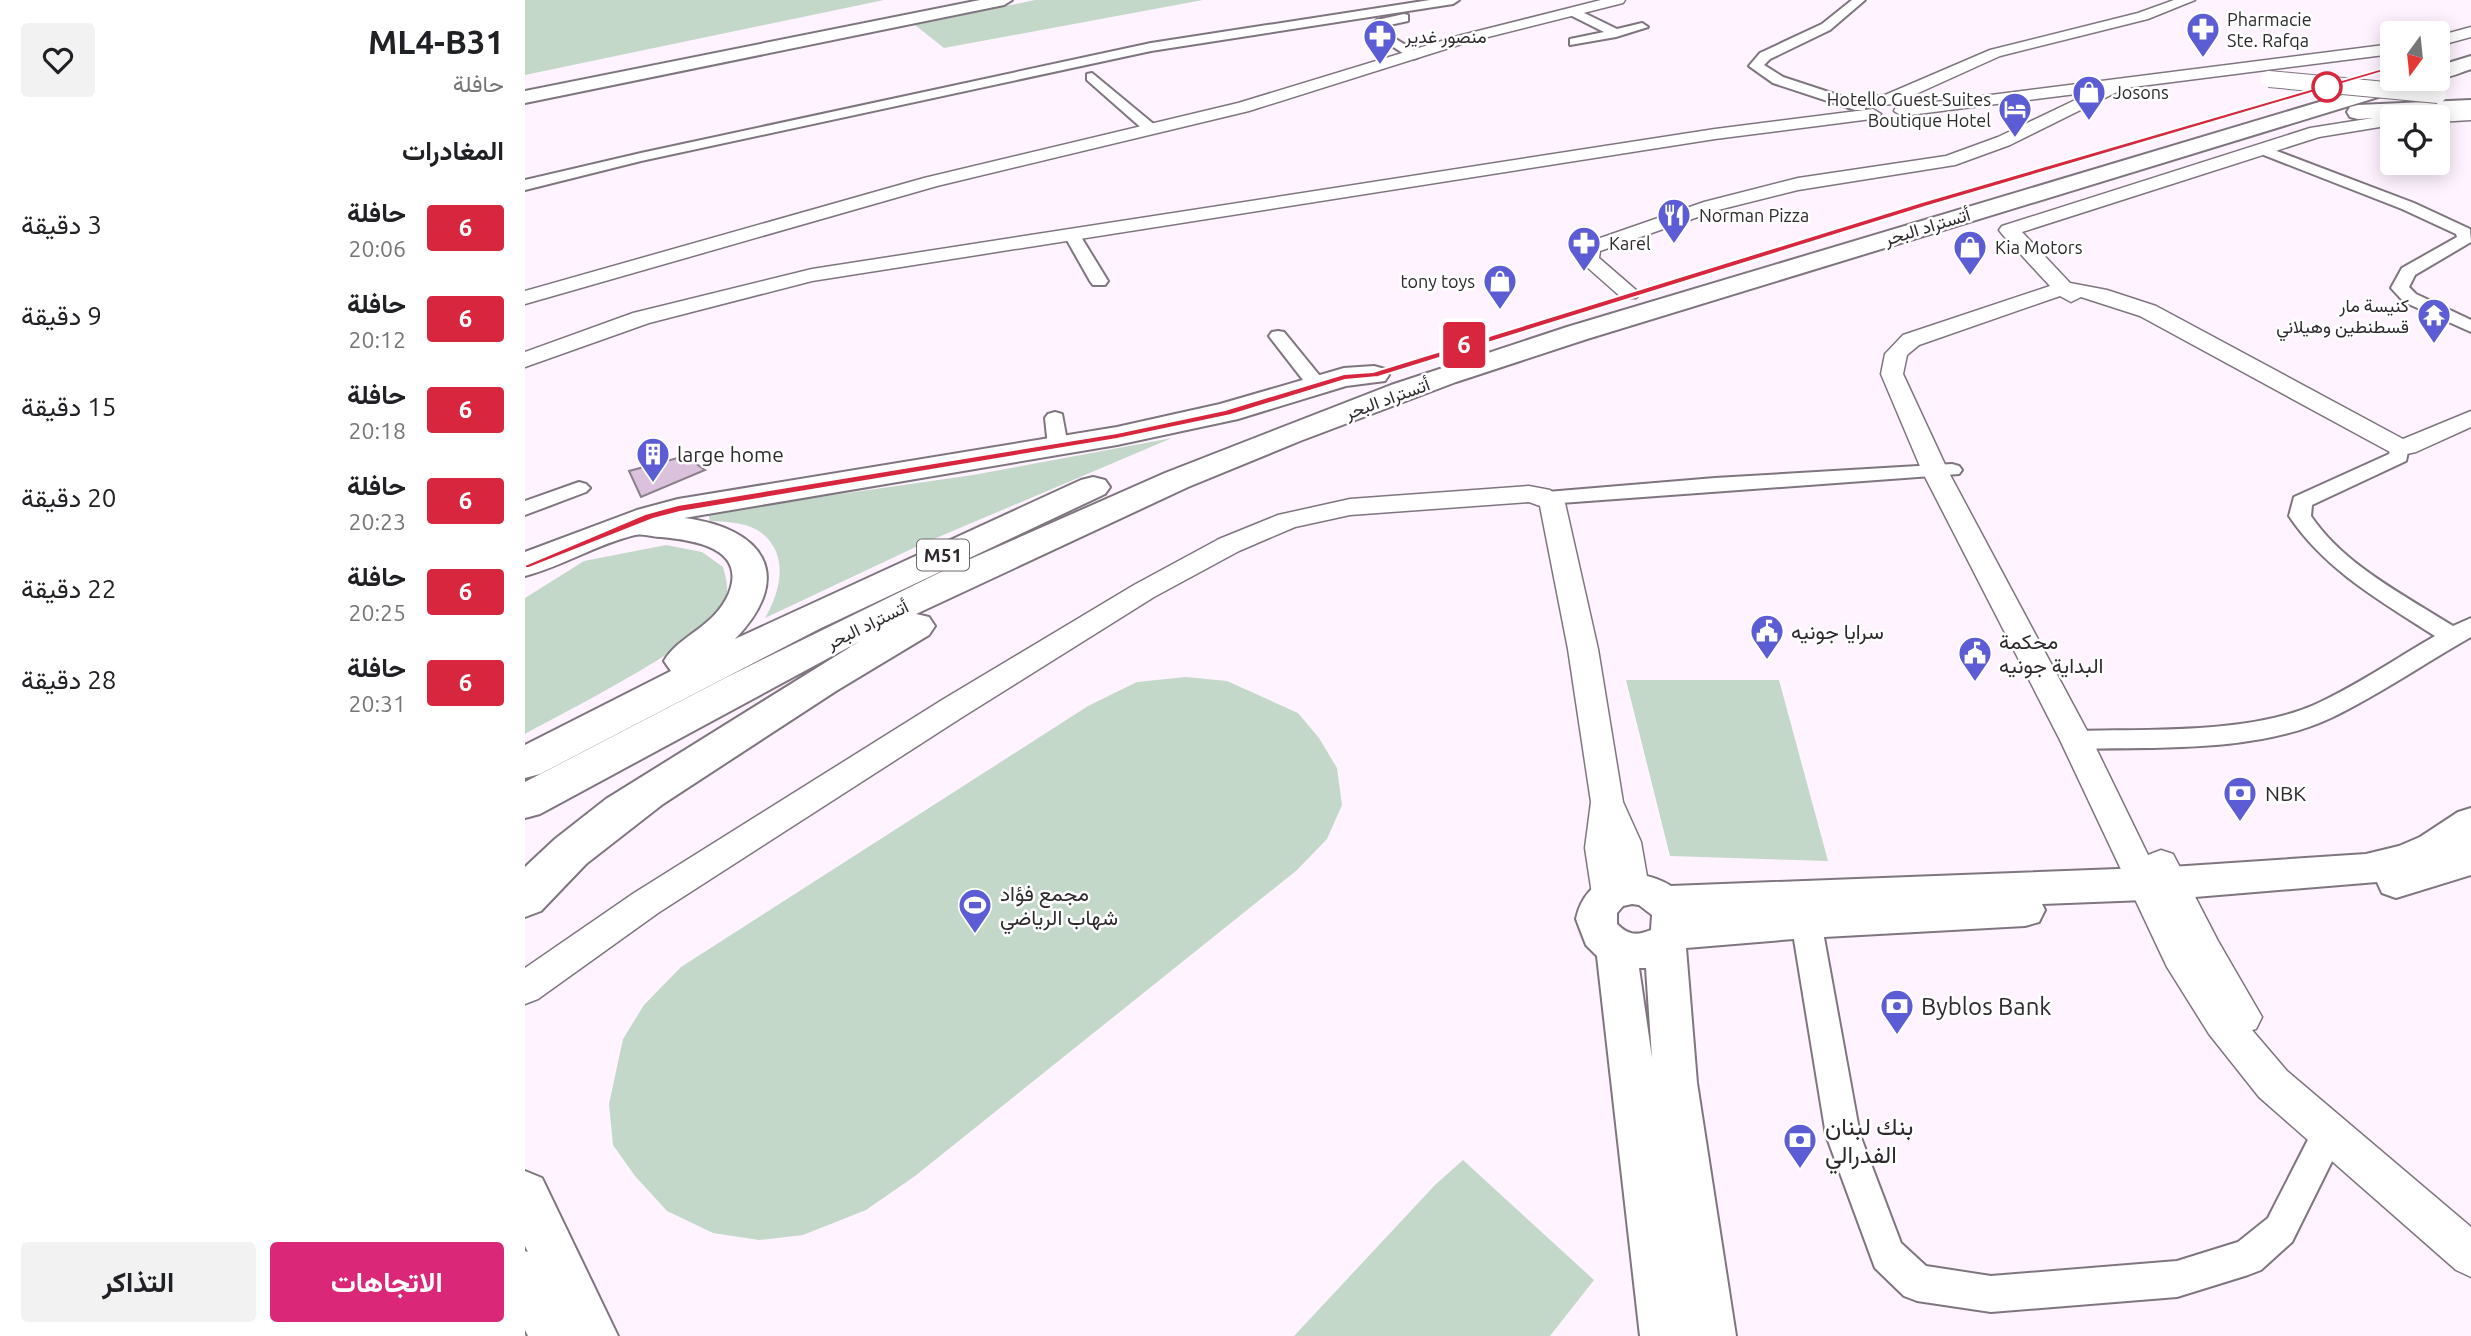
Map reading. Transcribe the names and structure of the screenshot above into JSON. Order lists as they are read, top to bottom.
{
  "streets": {
    "highway": ["أتستراد البحر", "M51"]
  },
  "places": {
    "pharmacy": ["Pharmacie Ste. Rafqa", "منصور غدير", "Karel"],
    "shop": ["Josons", "Kia Motors", "tony toys"],
    "hotel": ["Hotello Guest Suites Boutique Hotel"],
    "restaurant": ["Norman Pizza"],
    "temple": ["كنيسة مار قسطنطين وهيلاني"],
    "building": ["large home"],
    "public building": ["سرايا جونيه", "محكمة البداية جونيه"],
    "bank": ["NBK", "Byblos Bank", "بنك لبنان الفدرالي"],
    "sports": ["مجمع فؤاد شهاب الرياضي"]
  },
  "lines": ["bus line 6"],
  "north": "bottom",
  "page": {
    "on_map": "6",
    "heading": [
      ["ML4-B31", "حافلة"],
      "المغادرات"
    ],
    "list": [
      {
        "mark": "6",
        "name": "حافلة",
        "note": "20:06",
        "value": "3 دقيقة"
      },
      {
        "mark": "6",
        "name": "حافلة",
        "note": "20:12",
        "value": "9 دقيقة"
      },
      {
        "mark": "6",
        "name": "حافلة",
        "note": "20:18",
        "value": "15 دقيقة"
      },
      {
        "mark": "6",
        "name": "حافلة",
        "note": "20:23",
        "value": "20 دقيقة"
      },
      {
        "mark": "6",
        "name": "حافلة",
        "note": "20:25",
        "value": "22 دقيقة"
      },
      {
        "mark": "6",
        "name": "حافلة",
        "note": "20:31",
        "value": "28 دقيقة"
      }
    ],
    "buttons": ["الاتجاهات", "التذاكر"]
  }
}
